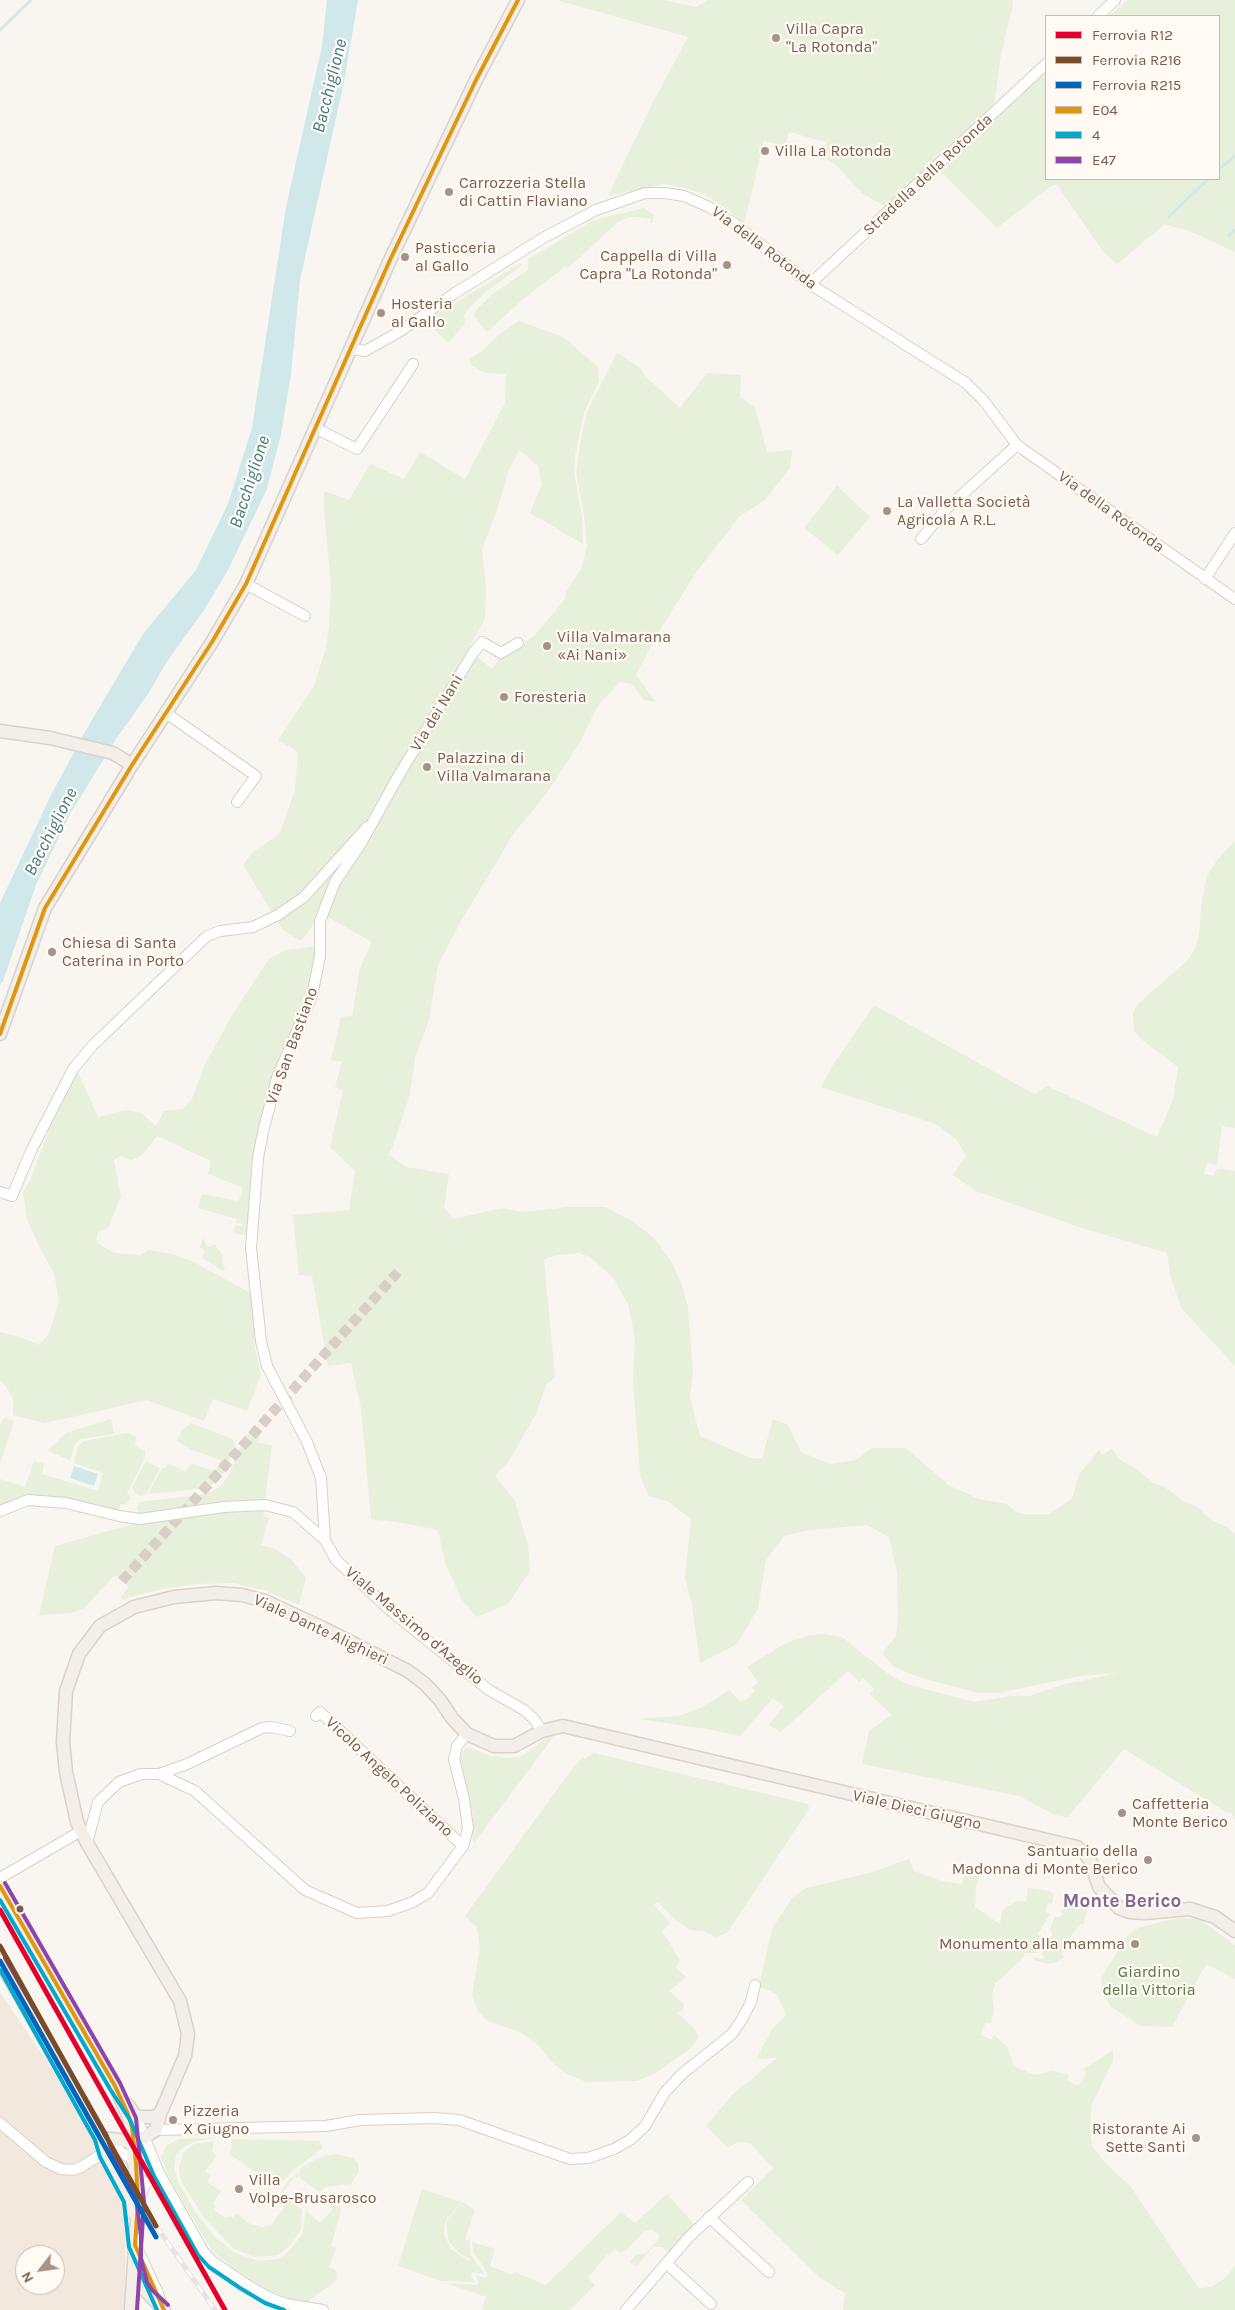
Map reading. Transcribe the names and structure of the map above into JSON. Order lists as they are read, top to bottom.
{
  "streets": {
    "main road": ["Viale Dante Alighieri", "Viale Dieci Giugno"],
    "street": [
      "Stradella della Rotonda",
      "Via della Rotonda",
      "Via dei Nani",
      "Via San Bastiano",
      "Viale Massimo d'Azeglio",
      "Vicolo Angelo Poliziano"
    ]
  },
  "crossings": [
    ["Stradella della Rotonda", "Via della Rotonda"],
    ["Via dei Nani", "Via San Bastiano"],
    ["Via San Bastiano", "Viale Massimo d'Azeglio"],
    ["Viale Massimo d'Azeglio", "Viale Dante Alighieri"],
    ["Viale Dante Alighieri", "Viale Dieci Giugno"]
  ],
  "districts": ["Monte Berico"],
  "water": ["Bacchiglione"],
  "parks": ["Giardino della Vittoria"],
  "places": [
    "Villa Capra \"La Rotonda\"",
    "Villa La Rotonda",
    "Carrozzeria Stella di Cattin Flaviano",
    "Pasticceria al Gallo",
    "Cappella di Villa Capra \"La Rotonda\"",
    "Hosteria al Gallo",
    "La Valletta Società Agricola A R.L.",
    "Villa Valmarana «Ai Nani»",
    "Foresteria",
    "Palazzina di Villa Valmarana",
    "Chiesa di Santa Caterina in Porto",
    "Caffetteria Monte Berico",
    "Santuario della Madonna di Monte Berico",
    "Monumento alla mamma",
    "Pizzeria X Giugno",
    "Ristorante Ai Sette Santi",
    "Villa Volpe-Brusarosco"
  ],
  "lines": [
    "transit line E04",
    "transit line E47",
    "transit line 4",
    "rail line R12",
    "rail line R216",
    "rail line R215"
  ],
  "legend": [
    "Ferrovia R12",
    "Ferrovia R216",
    "Ferrovia R215",
    "E04",
    "4",
    "E47"
  ],
  "north": "bottom left"
}
